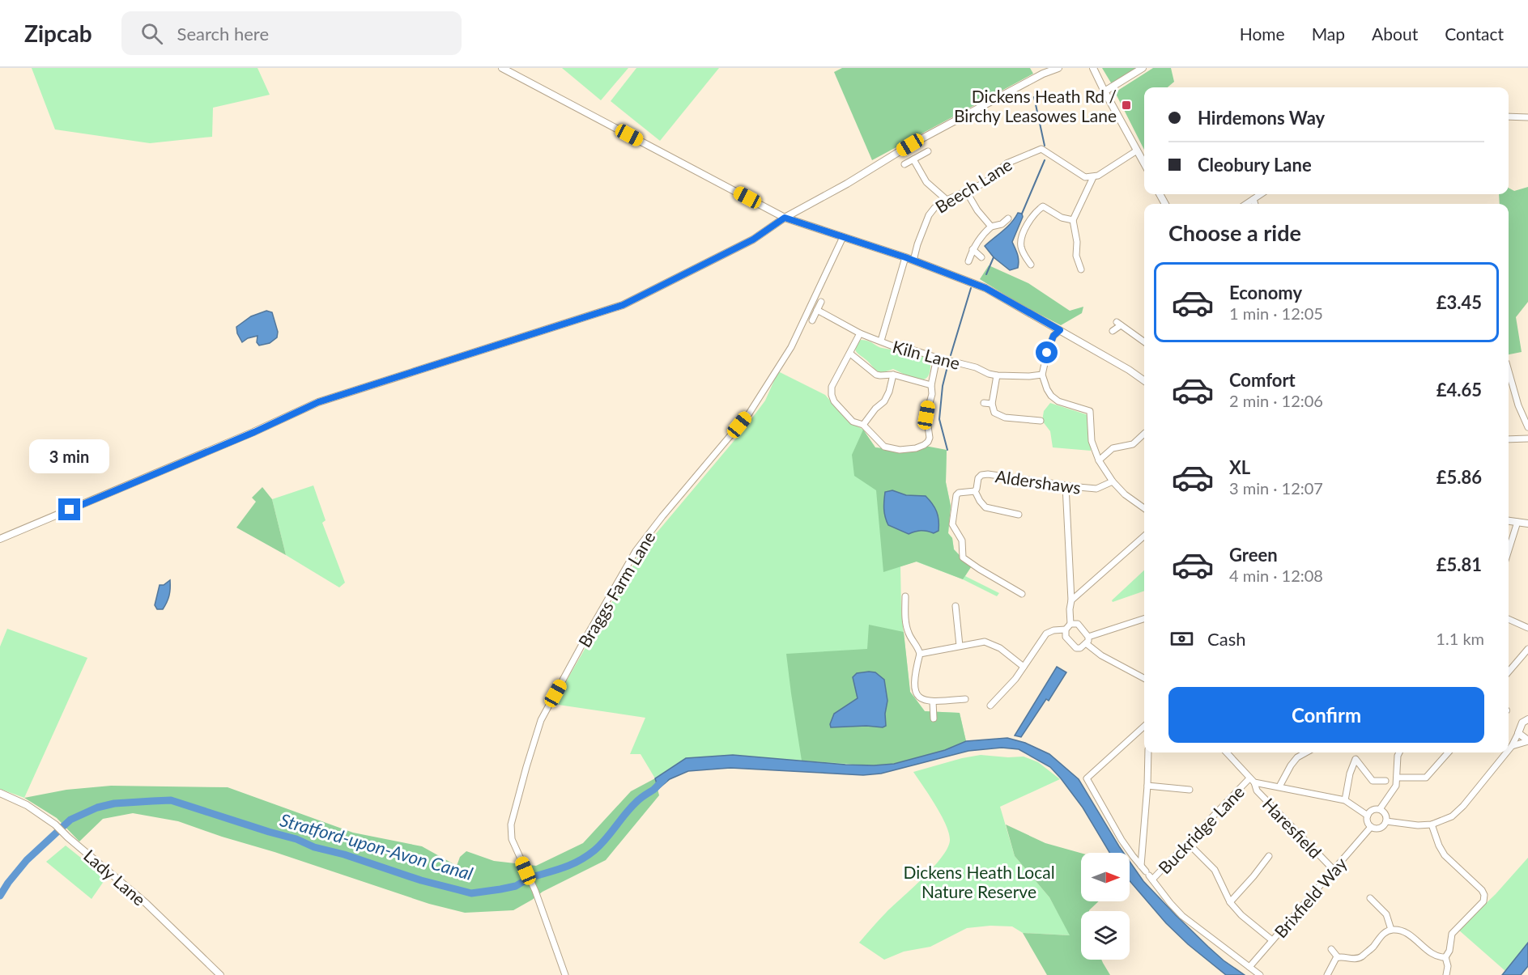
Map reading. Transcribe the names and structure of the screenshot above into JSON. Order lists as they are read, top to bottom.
{
  "streets": {
    "street": [
      "Beech Lane",
      "Kiln Lane",
      "Aldershaws",
      "Braggs Farm Lane",
      "Haresfield",
      "Buckridge Lane",
      "Lady Lane",
      "Brixfield Way"
    ]
  },
  "crossings": [
    ["Haresfield", "Buckridge Lane"],
    ["Haresfield", "Brixfield Way"]
  ],
  "water": ["Stratford-upon-Avon Canal"],
  "parks": ["Dickens Heath Local Nature Reserve"],
  "places": {
    "transit": ["Dickens Heath Rd / Birchy Leasowes Lane"]
  },
  "north": "right",
  "page": {
    "header": "Zipcab",
    "search": "Search here",
    "nav": [
      "Home",
      "Map",
      "About",
      "Contact"
    ],
    "banner": ["Hirdemons Way", "Cleobury Lane"],
    "heading": "Choose a ride",
    "list": [
      {
        "name": "Economy",
        "note": "1 min · 12:05",
        "value": "£3.45"
      },
      {
        "name": "Comfort",
        "note": "2 min · 12:06",
        "value": "£4.65"
      },
      {
        "name": "XL",
        "note": "3 min · 12:07",
        "value": "£5.86"
      },
      {
        "name": "Green",
        "note": "4 min · 12:08",
        "value": "£5.81"
      }
    ],
    "bubble": "3 min",
    "pay": ["Cash", "1.1 km"],
    "buttons": "Confirm"
  }
}
